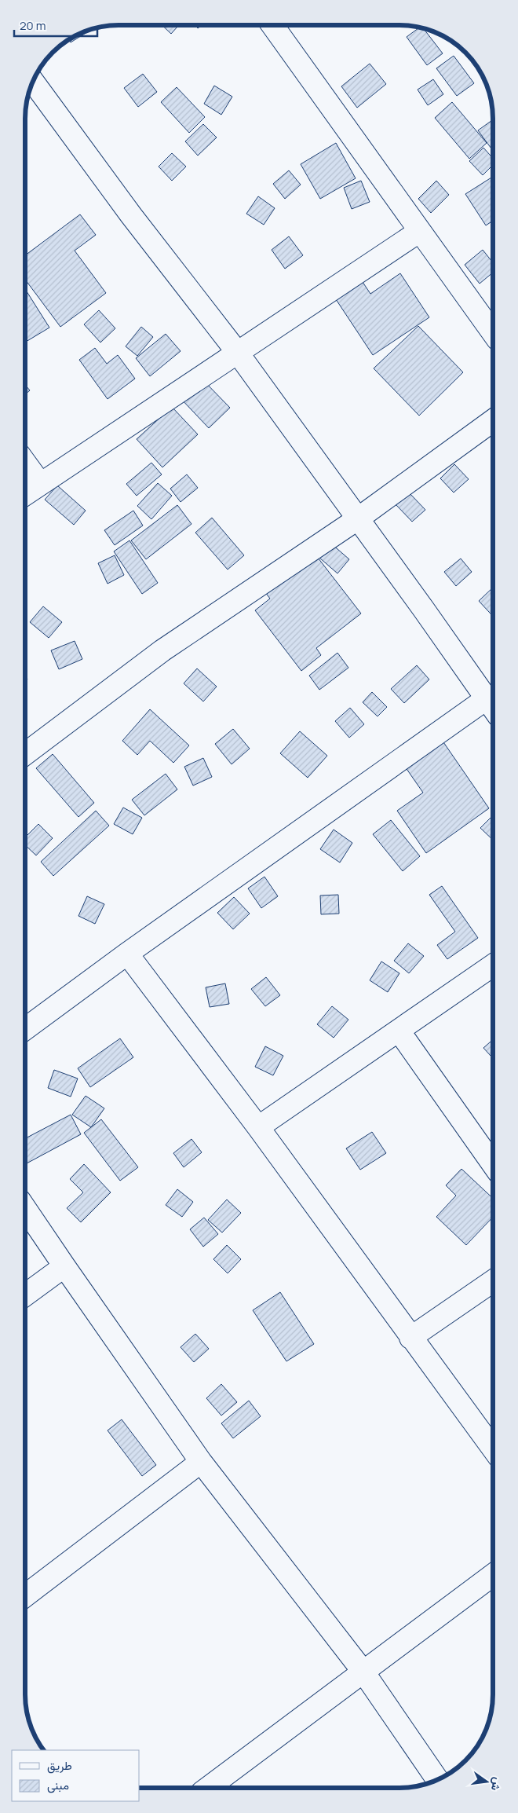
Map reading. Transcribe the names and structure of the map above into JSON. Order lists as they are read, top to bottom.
{
  "legend": ["طريق", "مبنى"],
  "scale_bar": "20 m",
  "north": "right"
}
